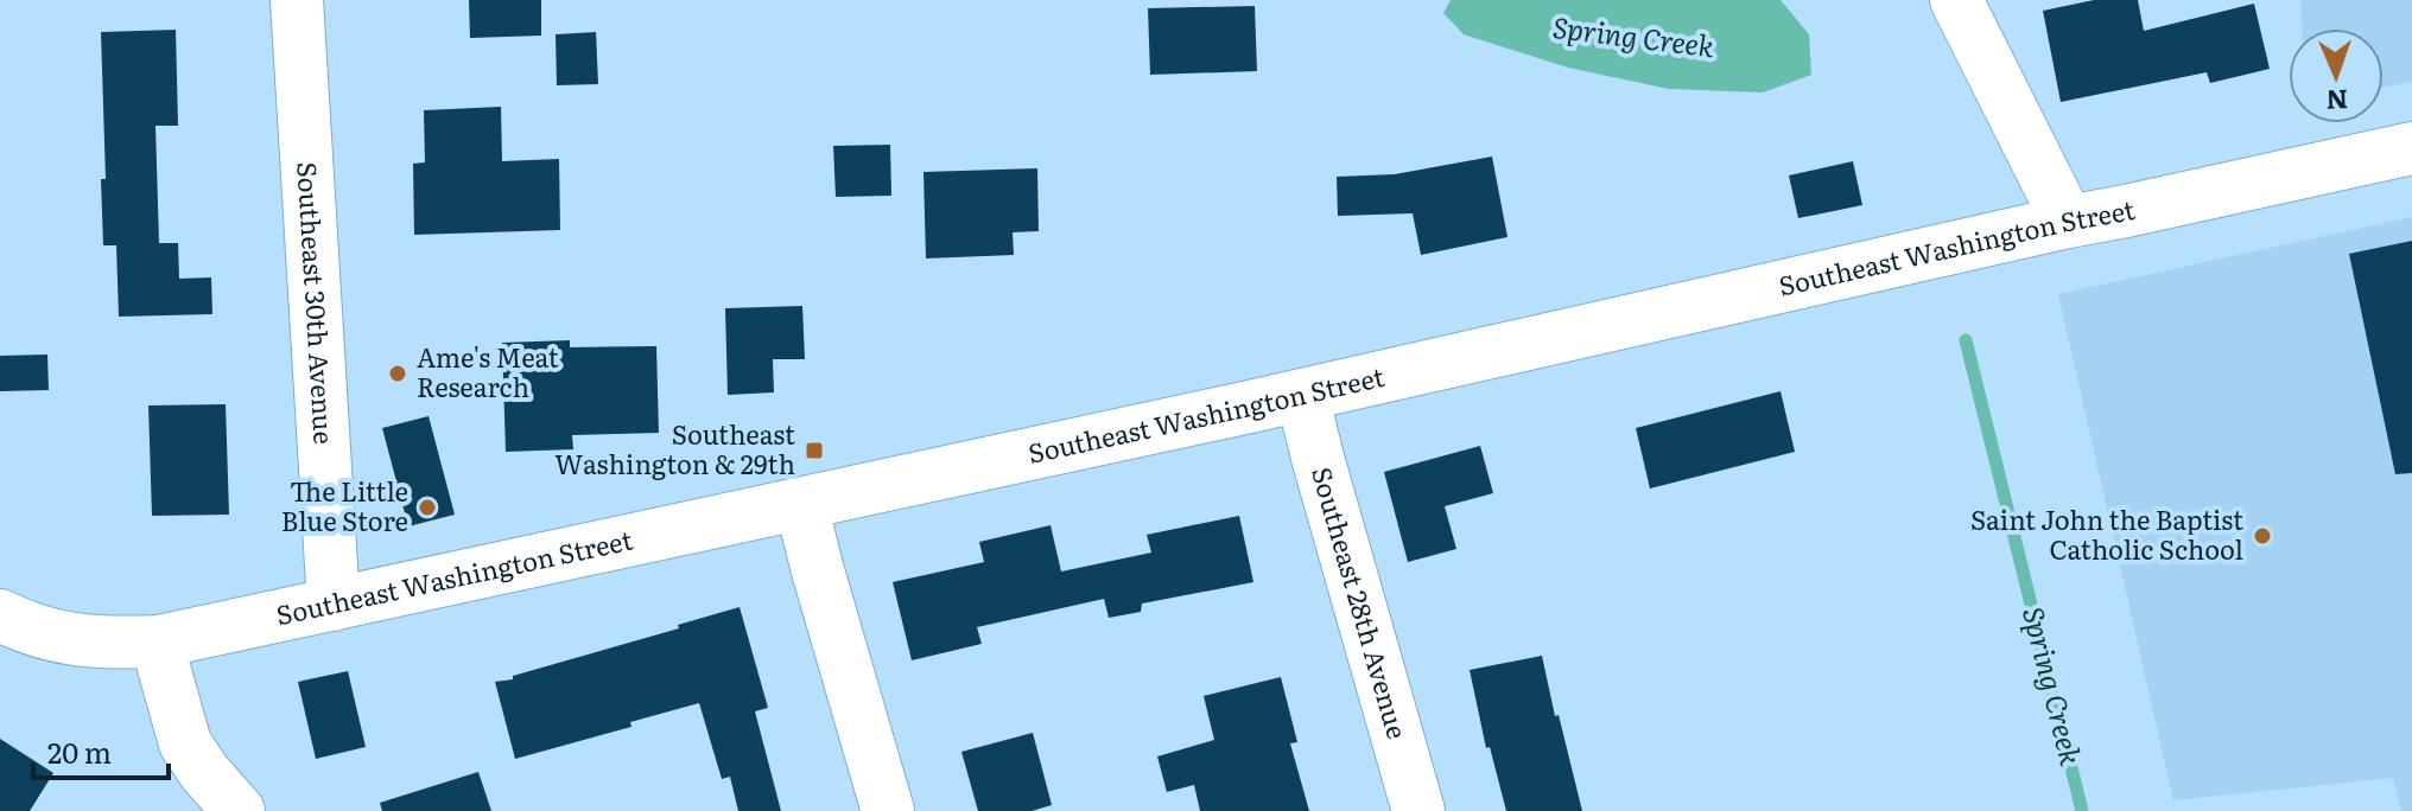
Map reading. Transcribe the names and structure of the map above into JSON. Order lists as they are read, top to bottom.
{
  "streets": {
    "street": ["Southeast Washington Street", "Southeast 30th Avenue", "Southeast 28th Avenue"]
  },
  "crossings": [
    ["Southeast Washington Street", "Southeast 30th Avenue"],
    ["Southeast Washington Street", "Southeast 28th Avenue"]
  ],
  "water": ["Spring Creek"],
  "places": {
    "other": ["Ame's Meat Research", "The Little Blue Store", "Saint John the Baptist Catholic School"],
    "transit": ["Southeast Washington & 29th"]
  },
  "scale_bar": "20 m",
  "north": "bottom"
}
